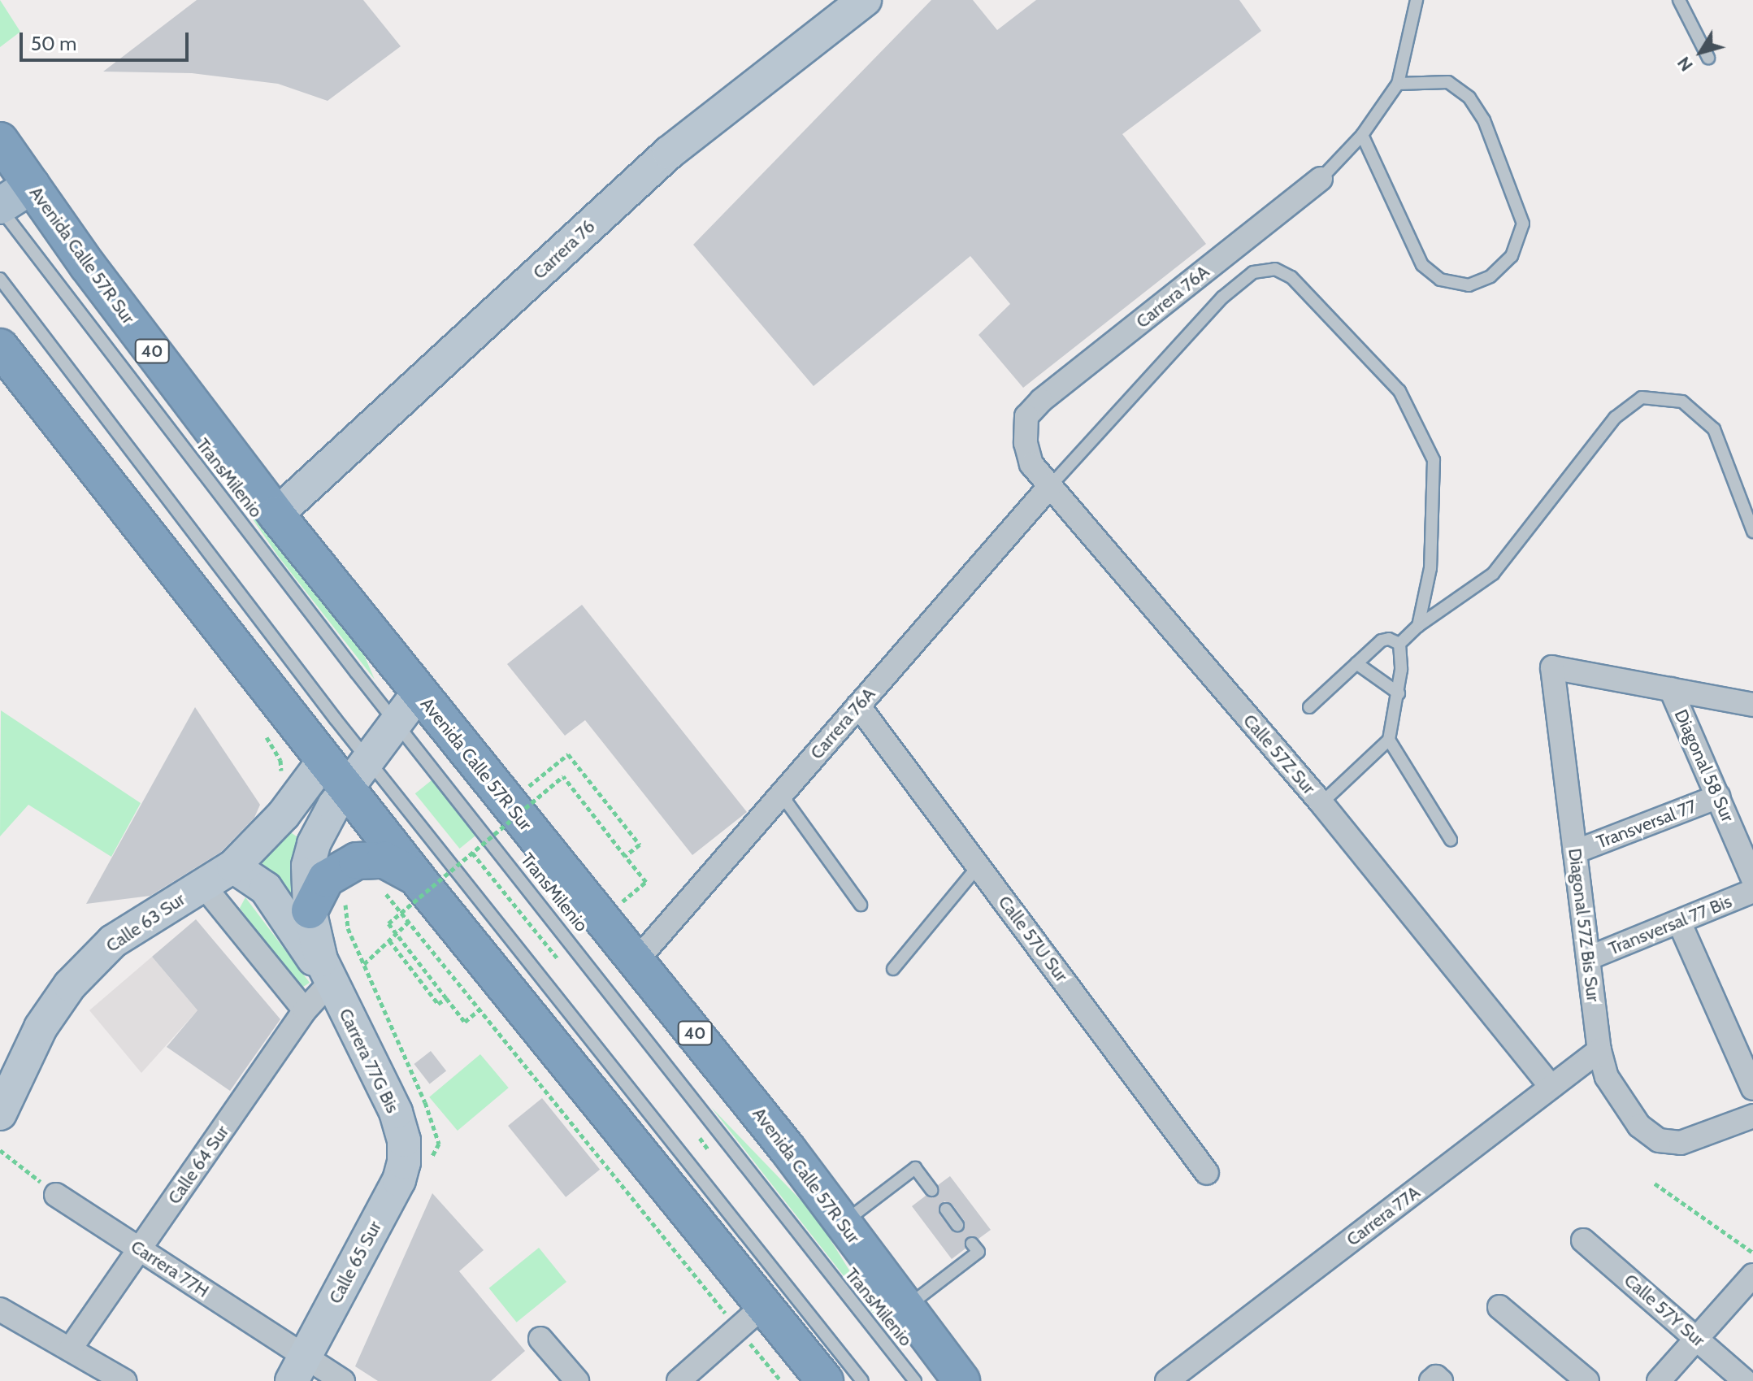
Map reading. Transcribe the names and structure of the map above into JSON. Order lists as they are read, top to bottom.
{
  "streets": {
    "highway": ["Avenida Calle 57R Sur", "40"],
    "main road": [
      "Carrera 76",
      "Calle 63 Sur",
      "Carrera 77G Bis",
      "Calle 65 Sur"
    ],
    "street": [
      "Carrera 76A",
      "Calle 57Z Sur",
      "Diagonal 58 Sur",
      "Transversal 77",
      "Diagonal 57Z Bis Sur",
      "Transversal 77 Bis",
      "Calle 57U Sur",
      "Calle 64 Sur",
      "Carrera 77A",
      "Carrera 77H",
      "Calle 57Y Sur"
    ],
    "lane": ["TransMilenio"]
  },
  "crossings": [
    ["Carrera 76", "Avenida Calle 57R Sur"],
    ["Avenida Calle 57R Sur", "Carrera 76A"],
    ["Carrera 76A", "Calle 57Z Sur"],
    ["Carrera 76A", "Calle 57U Sur"],
    ["Calle 57Z Sur", "Carrera 77A"],
    ["Diagonal 58 Sur", "Transversal 77"],
    ["Diagonal 58 Sur", "Diagonal 57Z Bis Sur"],
    ["Transversal 77", "Diagonal 57Z Bis Sur"],
    ["Diagonal 57Z Bis Sur", "Transversal 77 Bis"],
    ["Diagonal 57Z Bis Sur", "Carrera 77A"],
    ["Carrera 77G Bis", "Calle 64 Sur"],
    ["Carrera 77G Bis", "Calle 65 Sur"],
    ["Calle 64 Sur", "Carrera 77H"],
    ["Calle 65 Sur", "Carrera 77H"]
  ],
  "scale_bar": "50 m",
  "north": "bottom left"
}
